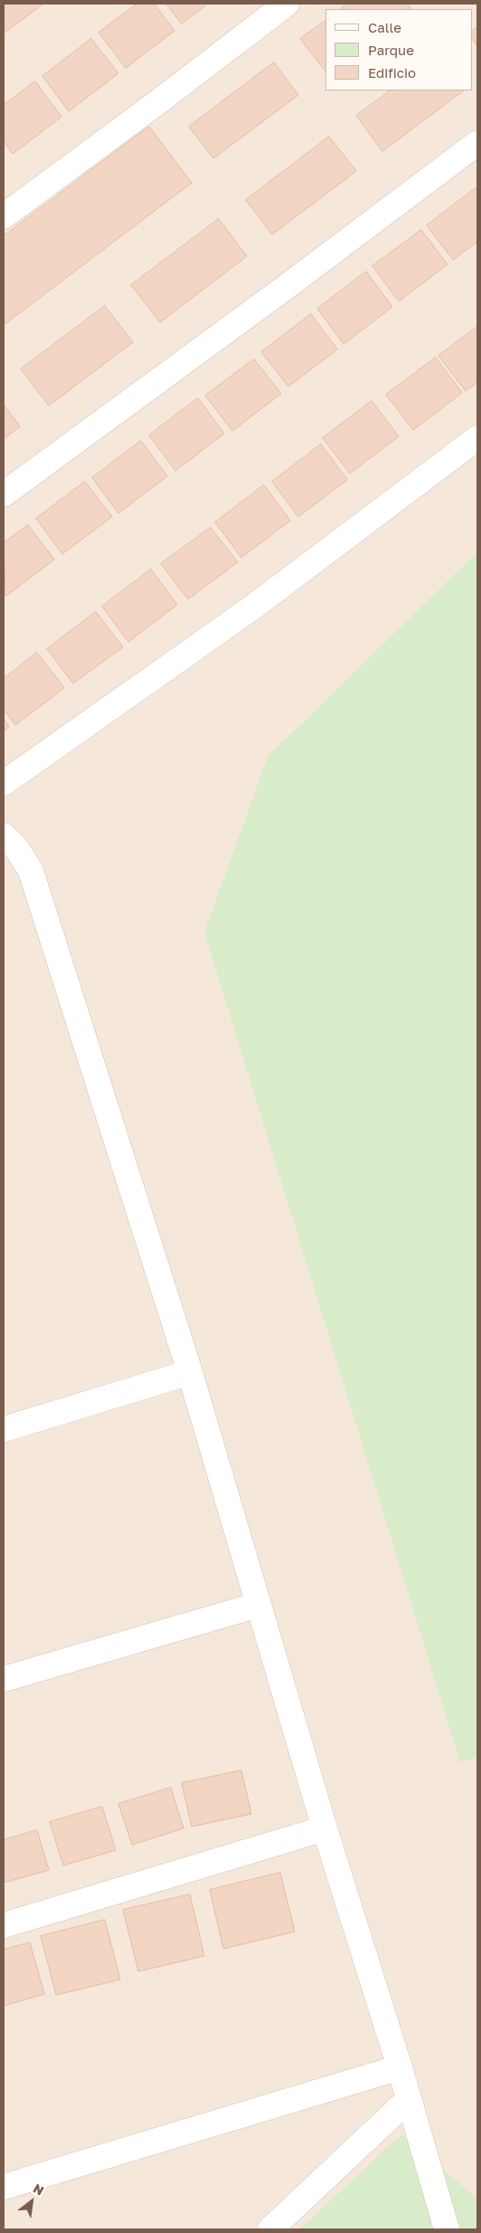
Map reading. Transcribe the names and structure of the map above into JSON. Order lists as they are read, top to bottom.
{
  "legend": ["Calle", "Parque", "Edificio"],
  "north": "top right"
}
